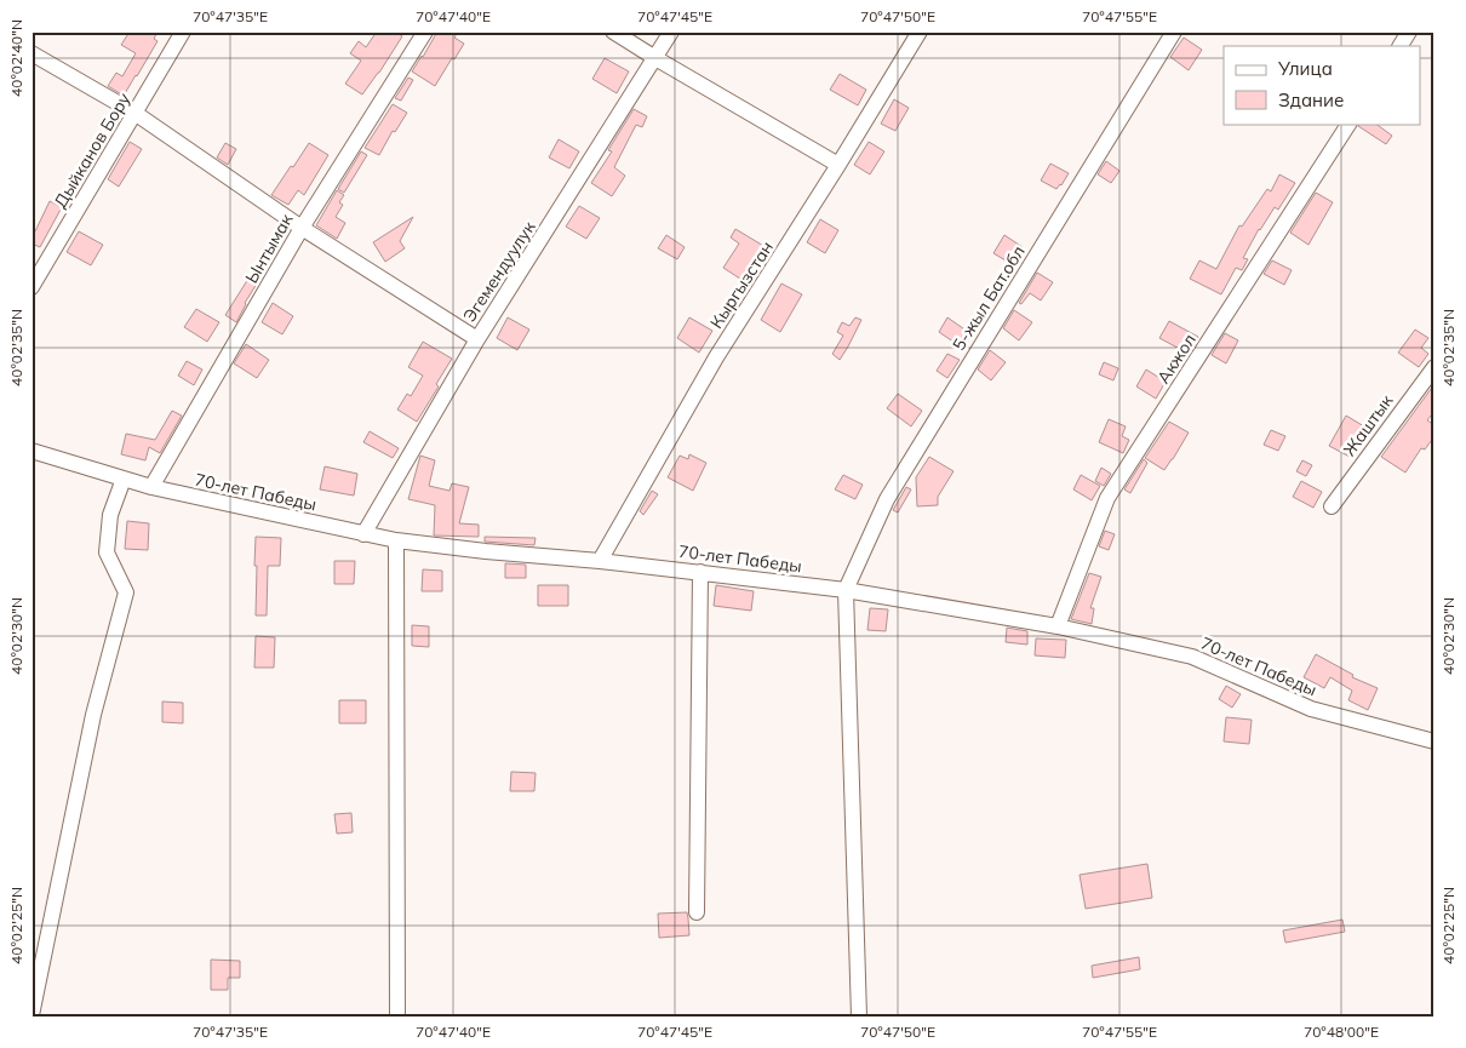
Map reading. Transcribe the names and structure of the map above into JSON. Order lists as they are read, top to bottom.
{
  "streets": {
    "street": [
      "Дыйканов Бору",
      "Ынтымак",
      "Эгемендуулук",
      "Кыргызстан",
      "5-жыл Бат.обл",
      "Акжол",
      "Жаштык",
      "70-лет Пабеды"
    ]
  },
  "crossings": [
    ["Ынтымак", "70-лет Пабеды"],
    ["Эгемендуулук", "70-лет Пабеды"],
    ["Кыргызстан", "70-лет Пабеды"],
    ["5-жыл Бат.обл", "70-лет Пабеды"],
    ["Акжол", "70-лет Пабеды"]
  ],
  "legend": ["Улица", "Здание"],
  "coordinates": [
    "70°47'35\"E",
    "70°47'40\"E",
    "70°47'45\"E",
    "70°47'50\"E",
    "70°47'55\"E",
    "40°02'40\"N",
    "40°02'35\"N",
    "40°02'30\"N",
    "40°02'25\"N",
    "70°48'00\"E"
  ]
}
